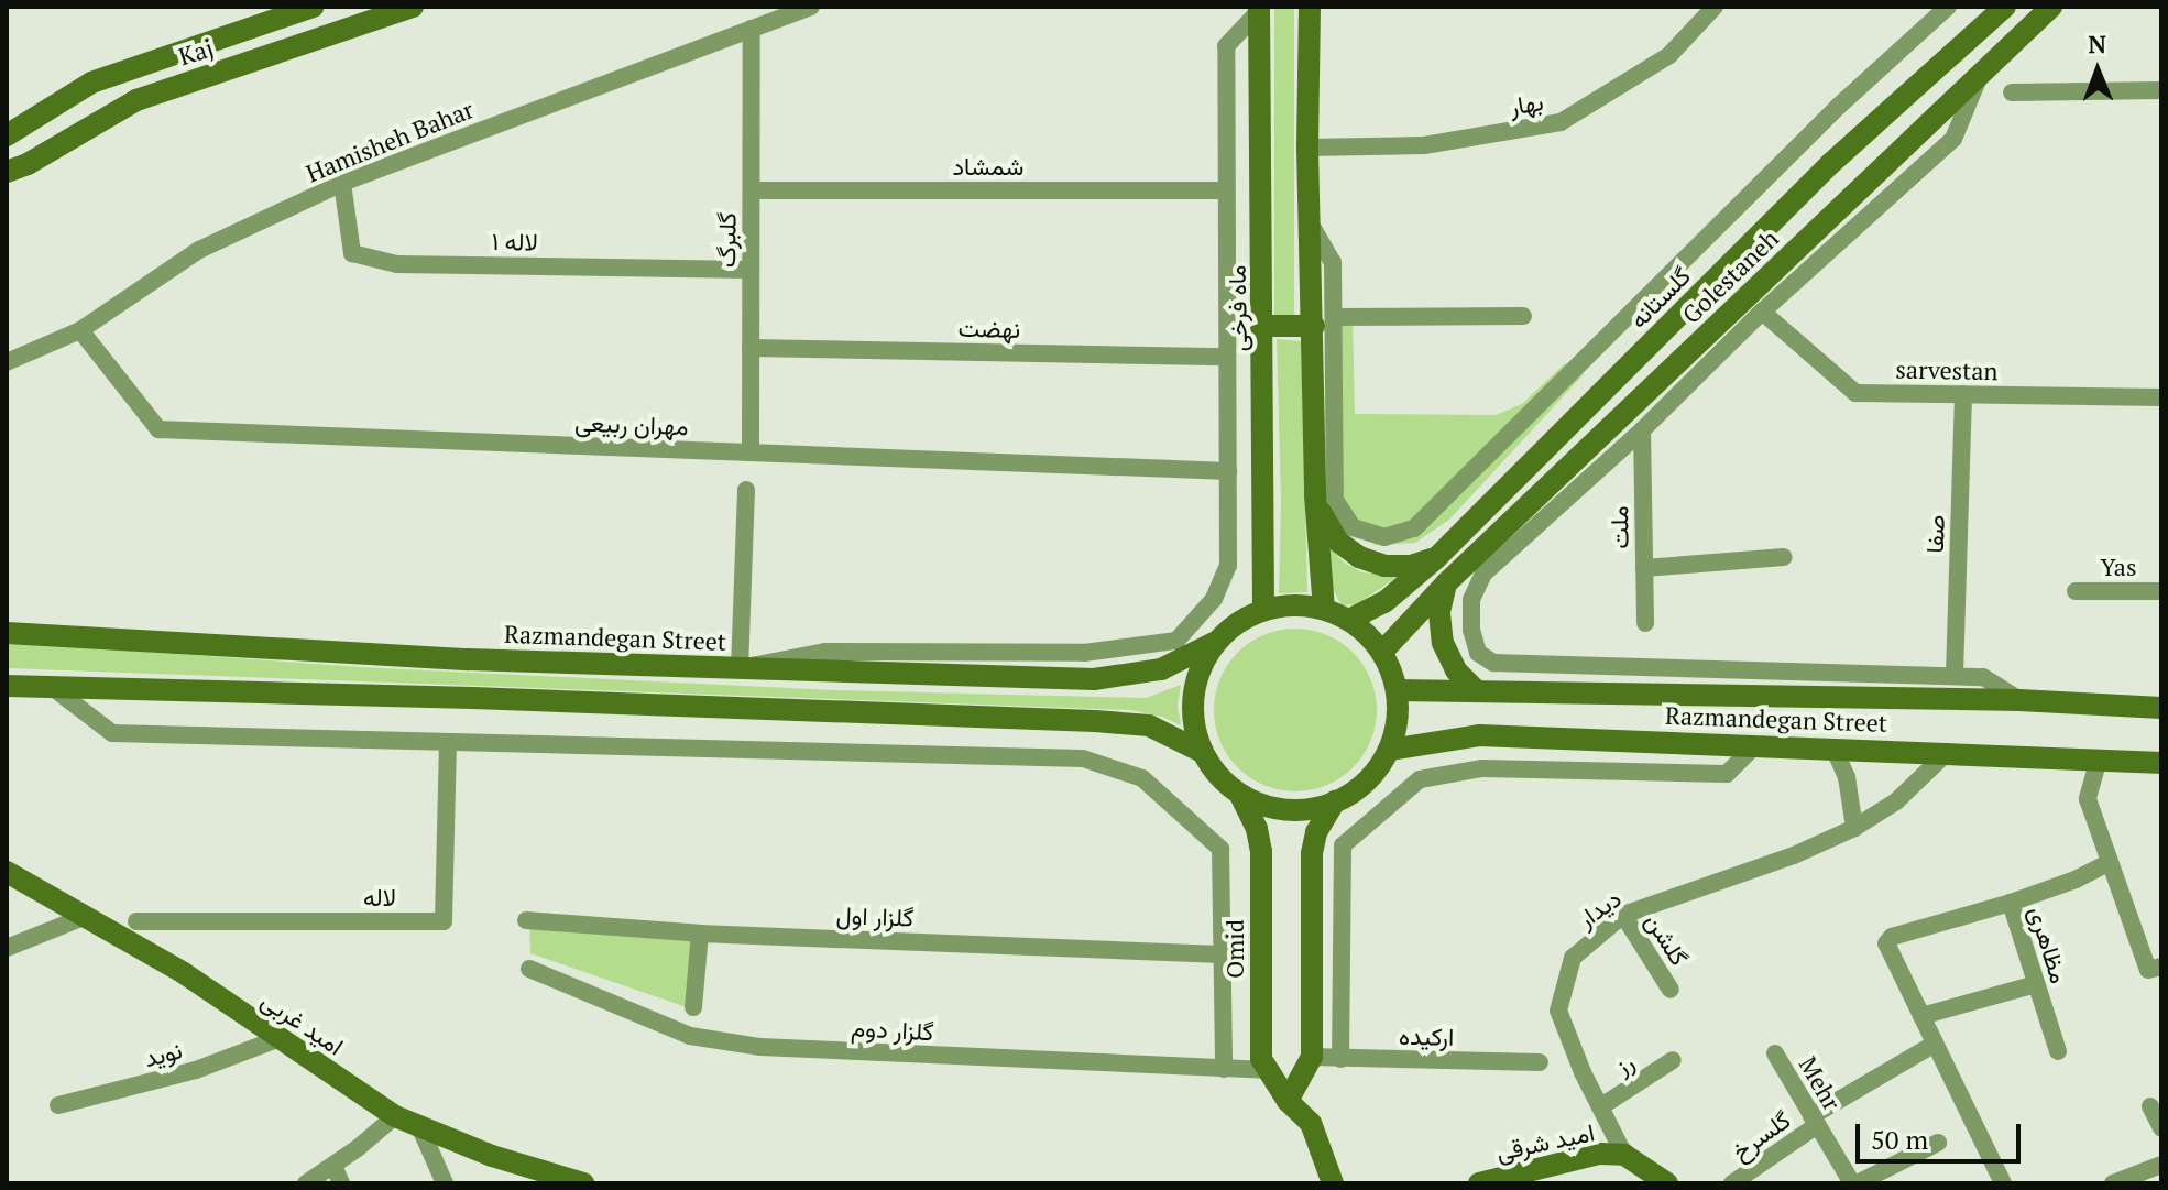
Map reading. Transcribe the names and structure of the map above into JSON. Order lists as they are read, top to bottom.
{
  "streets": {
    "main road": [
      "Kaj",
      "Golestaneh",
      "گلستانه",
      "ماه فرخی",
      "Razmandegan Street",
      "Omid",
      "امید غربی",
      "امید شرقی"
    ],
    "street": [
      "بهار",
      "Hamisheh Bahar",
      "شمشاد",
      "گلبرگ",
      "لاله ۱",
      "نهضت",
      "sarvestan",
      "مهران ربیعی",
      "ملت",
      "صفا",
      "Yas",
      "لاله",
      "دیدار",
      "گلزار اول",
      "گلشن",
      "مظاهری",
      "گلزار دوم",
      "ارکیده",
      "نوید",
      "رز",
      "Mehr",
      "گلسرخ"
    ]
  },
  "crossings": [
    ["Hamisheh Bahar", "گلبرگ"],
    ["Hamisheh Bahar", "لاله ۱"],
    ["Hamisheh Bahar", "مهران ربیعی"],
    ["شمشاد", "گلبرگ"],
    ["گلبرگ", "لاله ۱"],
    ["گلبرگ", "نهضت"],
    ["گلبرگ", "مهران ربیعی"],
    ["گلستانه", "ماه فرخی"],
    ["گلستانه", "Razmandegan Street"],
    ["گلستانه", "Omid"],
    ["ماه فرخی", "Razmandegan Street"],
    ["ماه فرخی", "Omid"],
    ["sarvestan", "صفا"],
    ["Razmandegan Street", "دیدار"],
    ["Razmandegan Street", "Omid"],
    ["دیدار", "گلشن"],
    ["دیدار", "رز"],
    ["دیدار", "امید شرقی"],
    ["Omid", "گلزار دوم"],
    ["امید غربی", "نوید"],
    ["Mehr", "گلسرخ"]
  ],
  "scale_bar": "50 m",
  "north": "top"
}
